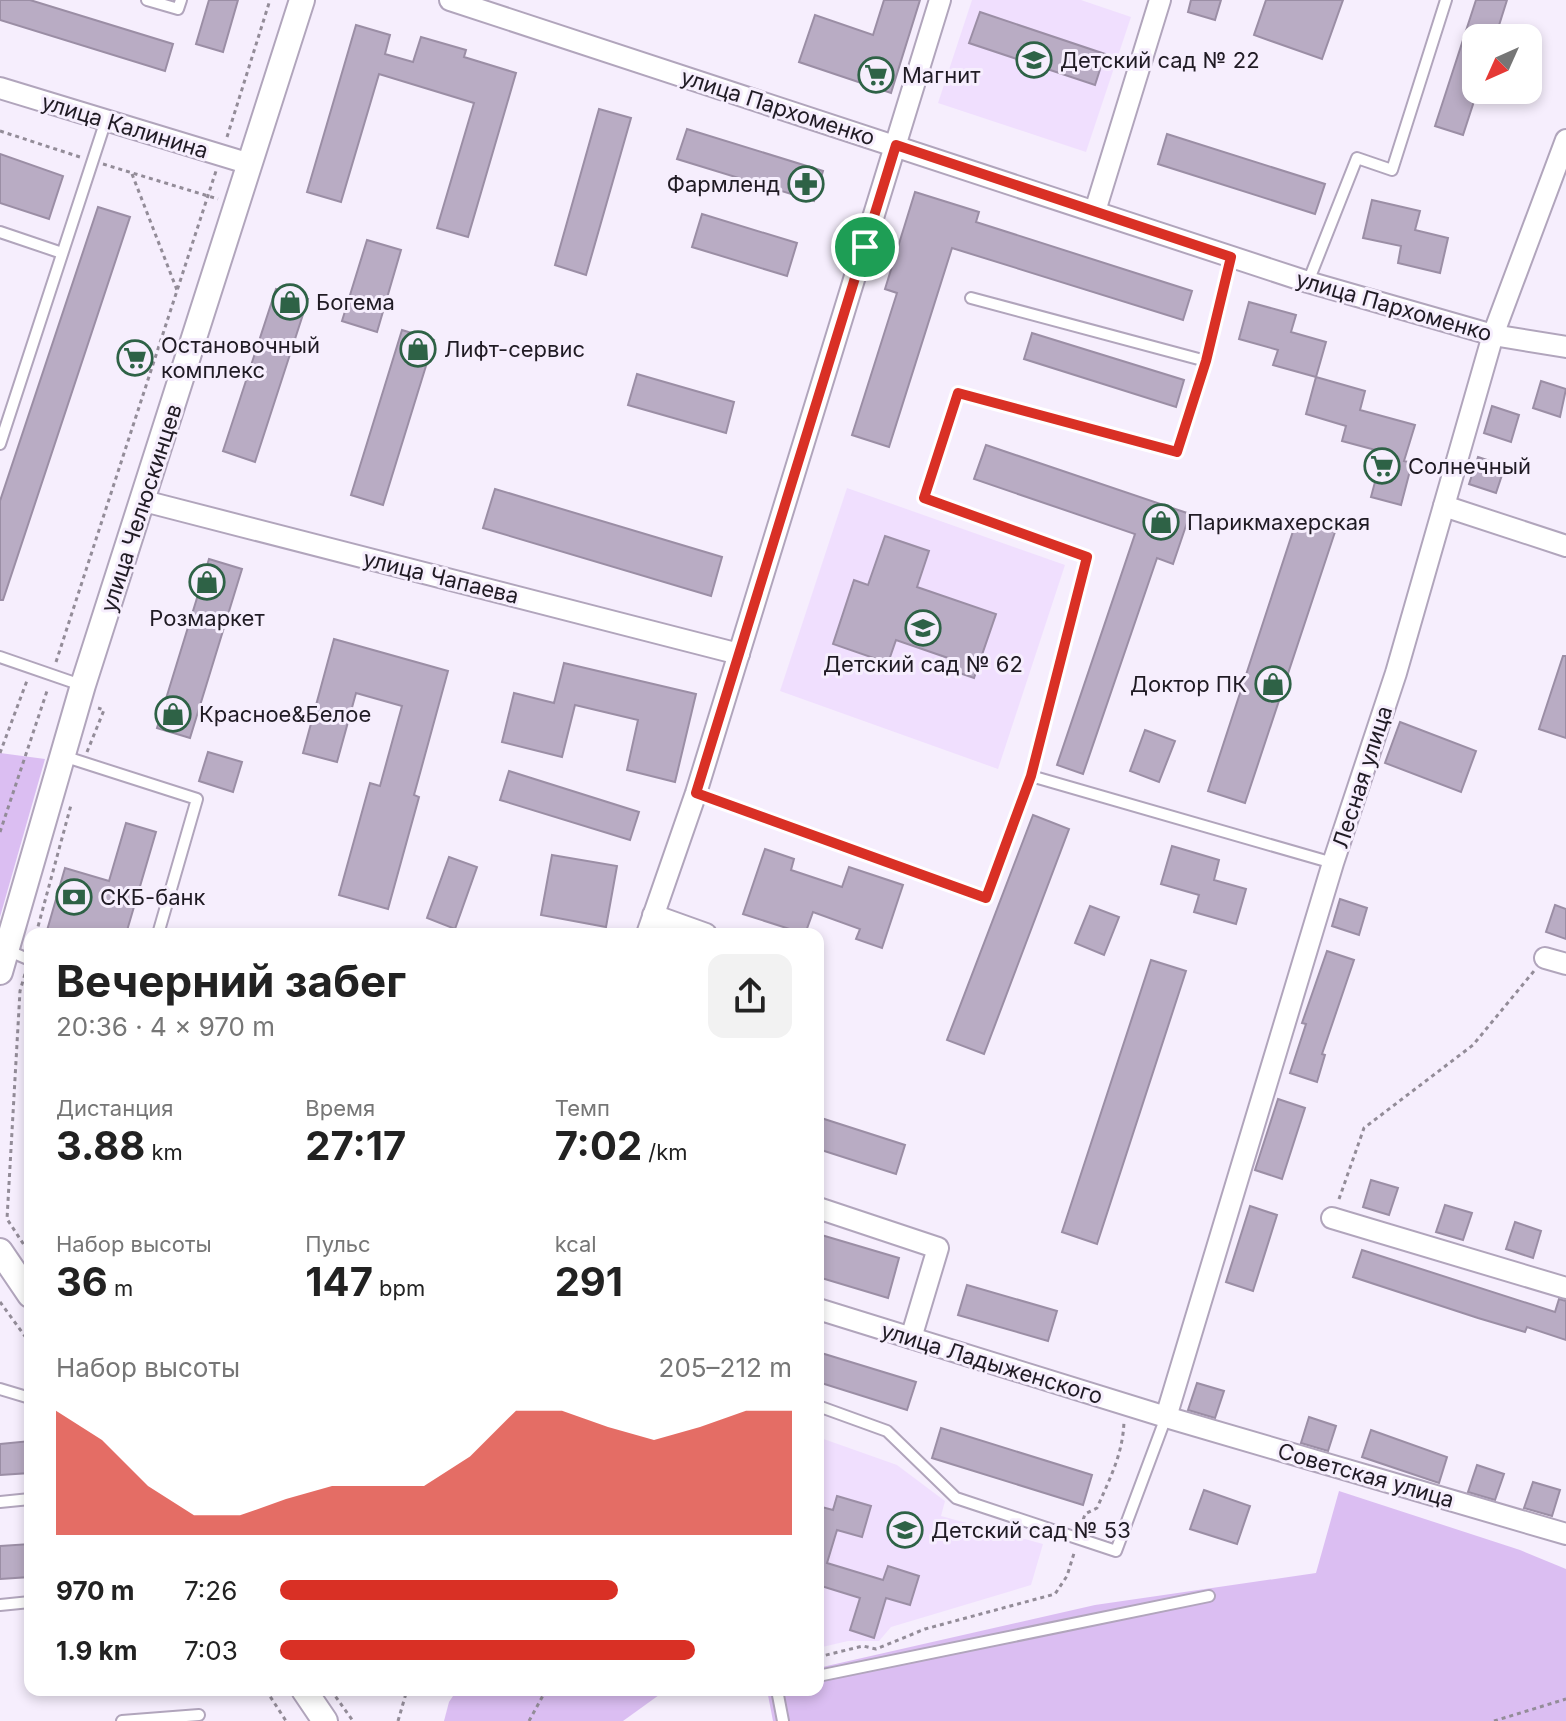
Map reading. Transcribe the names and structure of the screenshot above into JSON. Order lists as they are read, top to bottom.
{
  "streets": {
    "street": [
      "улица Пархоменко",
      "улица Калинина",
      "улица Челюскинцев",
      "улица Чапаева",
      "Лесная улица",
      "улица Ладыженского",
      "Советская улица"
    ]
  },
  "crossings": [
    ["улица Пархоменко", "Лесная улица"],
    ["улица Калинина", "улица Челюскинцев"],
    ["улица Челюскинцев", "улица Чапаева"],
    ["Лесная улица", "улица Ладыженского"],
    ["Лесная улица", "Советская улица"],
    ["улица Ладыженского", "Советская улица"]
  ],
  "places": {
    "school or university": ["Детский сад № 22", "Детский сад № 62", "Детский сад № 53"],
    "supermarket": ["Магнит", "Остановочный комплекс", "Солнечный"],
    "pharmacy": ["Фармленд"],
    "shop": [
      "Богема",
      "Лифт-сервис",
      "Парикмахерская",
      "Розмаркет",
      "Доктор ПК",
      "Красное&Белое"
    ],
    "bank": ["СКБ-банк"]
  },
  "north": "bottom left",
  "page": {
    "heading": ["Вечерний забег", "20:36 · 4 × 970 m"],
    "stats": [
      ["Дистанция", "3.88 km"],
      ["Время", "27:17"],
      ["Темп", "7:02 /km"],
      ["Набор высоты", "36 m"],
      ["Пульс", "147 bpm"],
      ["kcal", "291"]
    ],
    "chart": ["Набор высоты", "205–212 m"],
    "list": [
      {
        "name": "970 m",
        "note": "7:26"
      },
      {
        "name": "1.9 km",
        "note": "7:03"
      }
    ]
  }
}
